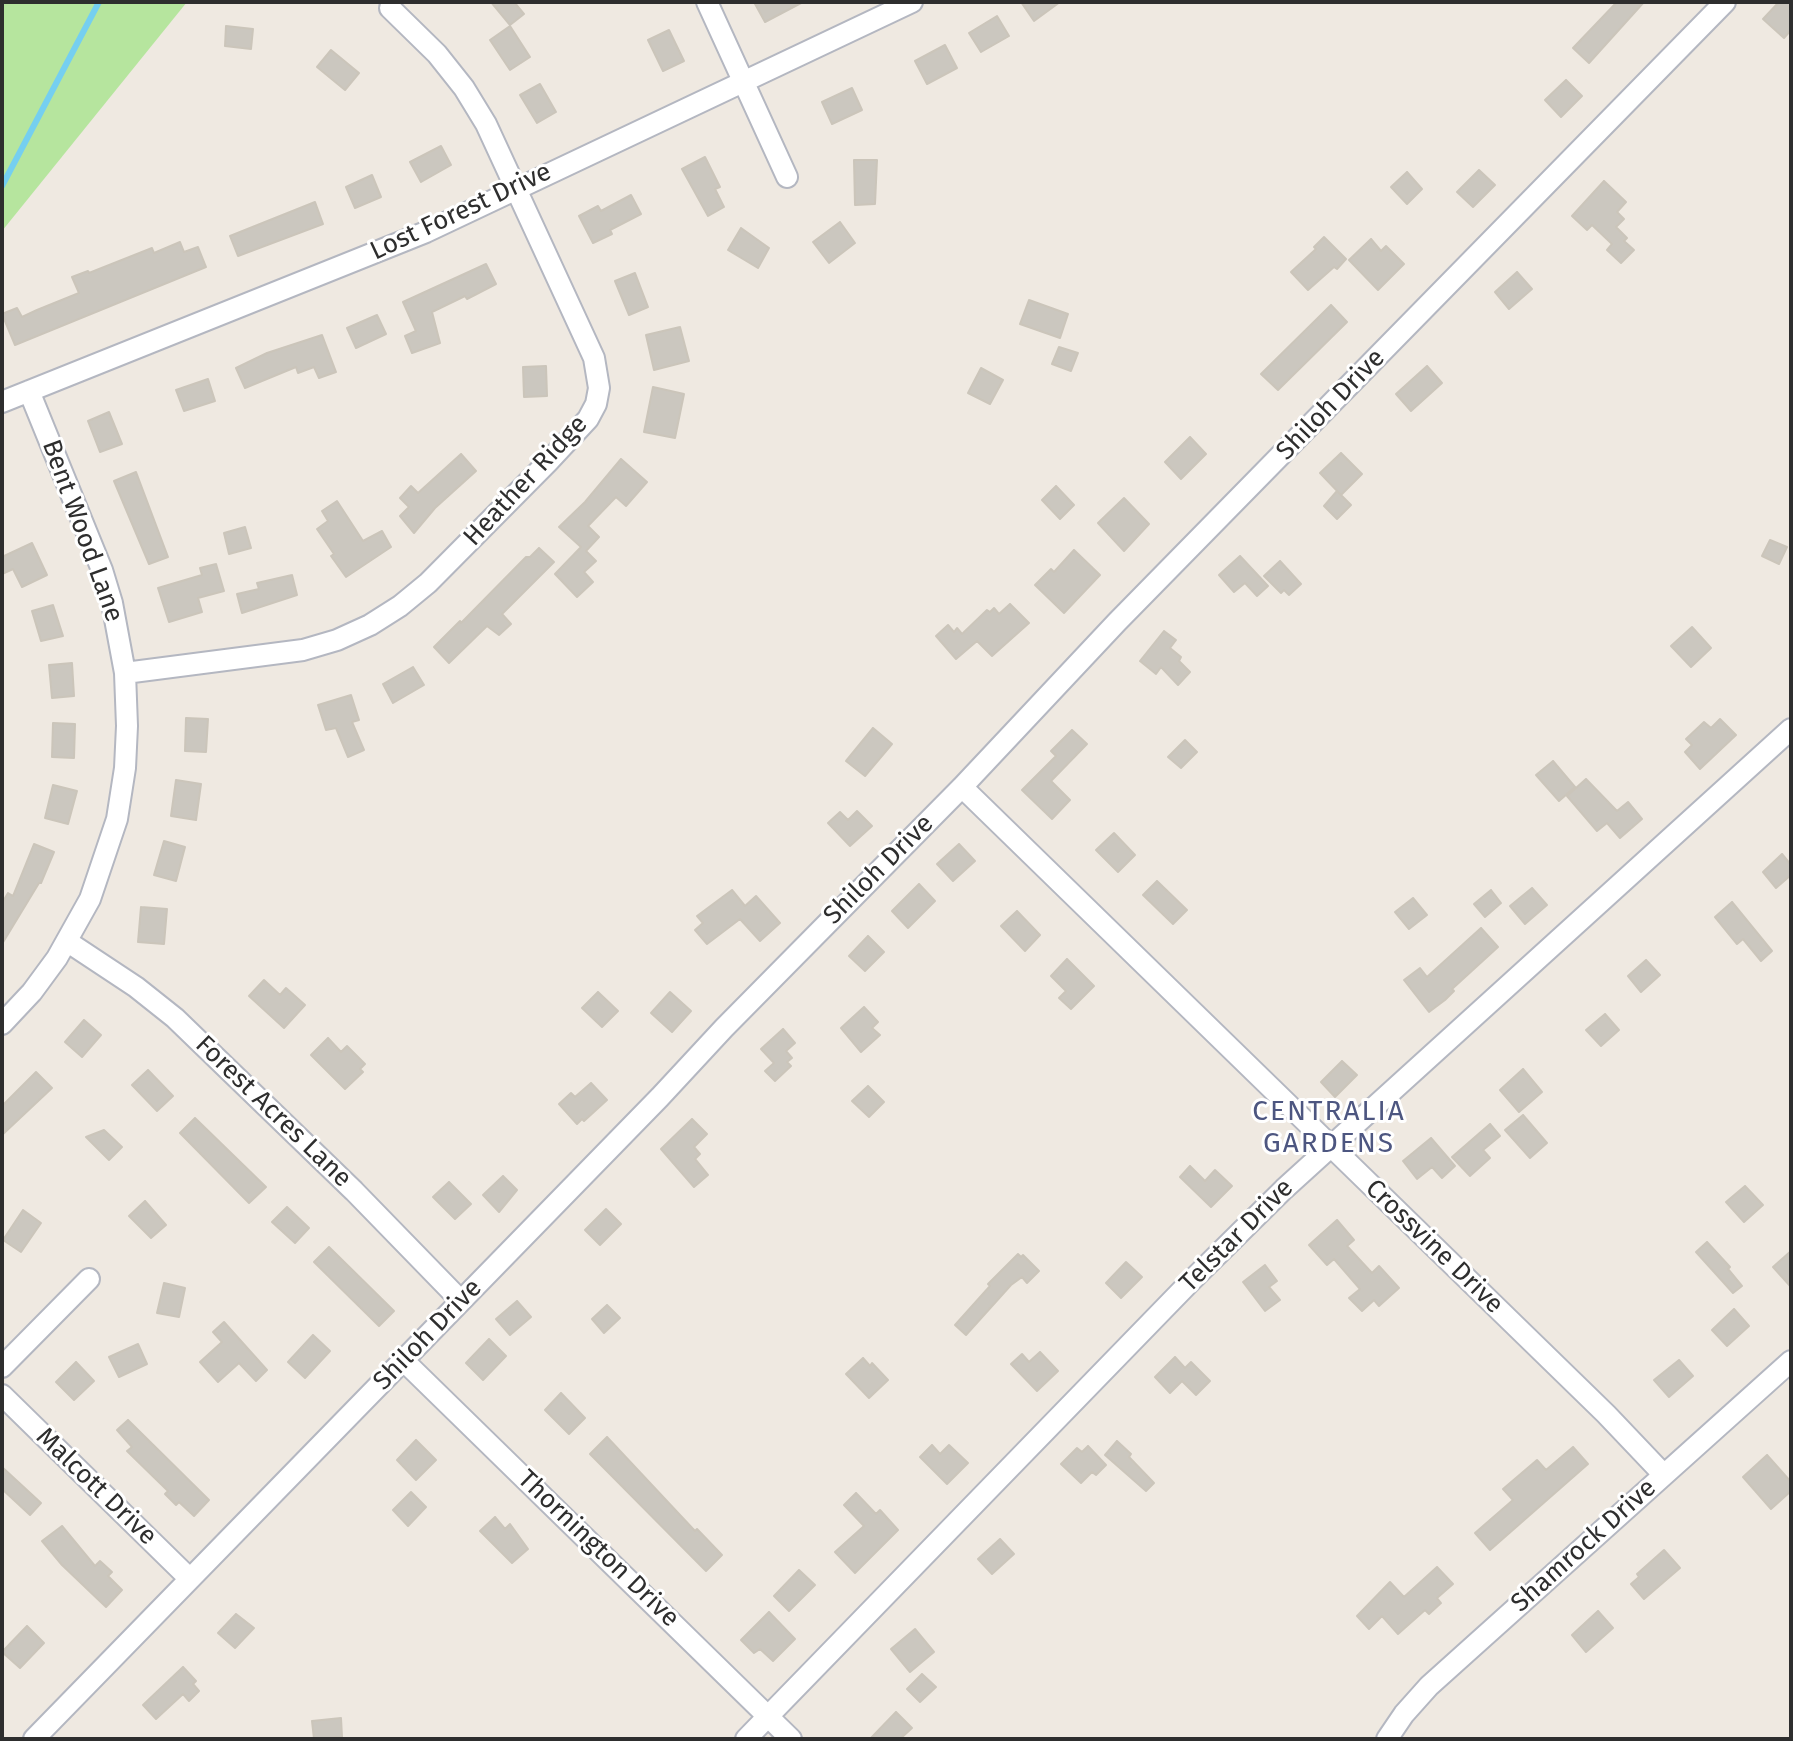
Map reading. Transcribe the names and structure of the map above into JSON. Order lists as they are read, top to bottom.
{
  "streets": {
    "street": [
      "Lost Forest Drive",
      "Shiloh Drive",
      "Heather Ridge",
      "Bent Wood Lane",
      "Forest Acres Lane",
      "Telstar Drive",
      "Crossvine Drive",
      "Malcott Drive",
      "Shamrock Drive",
      "Thornington Drive"
    ]
  },
  "crossings": [
    ["Lost Forest Drive", "Heather Ridge"],
    ["Lost Forest Drive", "Bent Wood Lane"],
    ["Shiloh Drive", "Forest Acres Lane"],
    ["Shiloh Drive", "Crossvine Drive"],
    ["Shiloh Drive", "Malcott Drive"],
    ["Shiloh Drive", "Thornington Drive"],
    ["Heather Ridge", "Bent Wood Lane"],
    ["Bent Wood Lane", "Forest Acres Lane"],
    ["Telstar Drive", "Crossvine Drive"],
    ["Telstar Drive", "Thornington Drive"],
    ["Crossvine Drive", "Shamrock Drive"]
  ],
  "districts": ["CENTRALIA GARDENS"]
}
